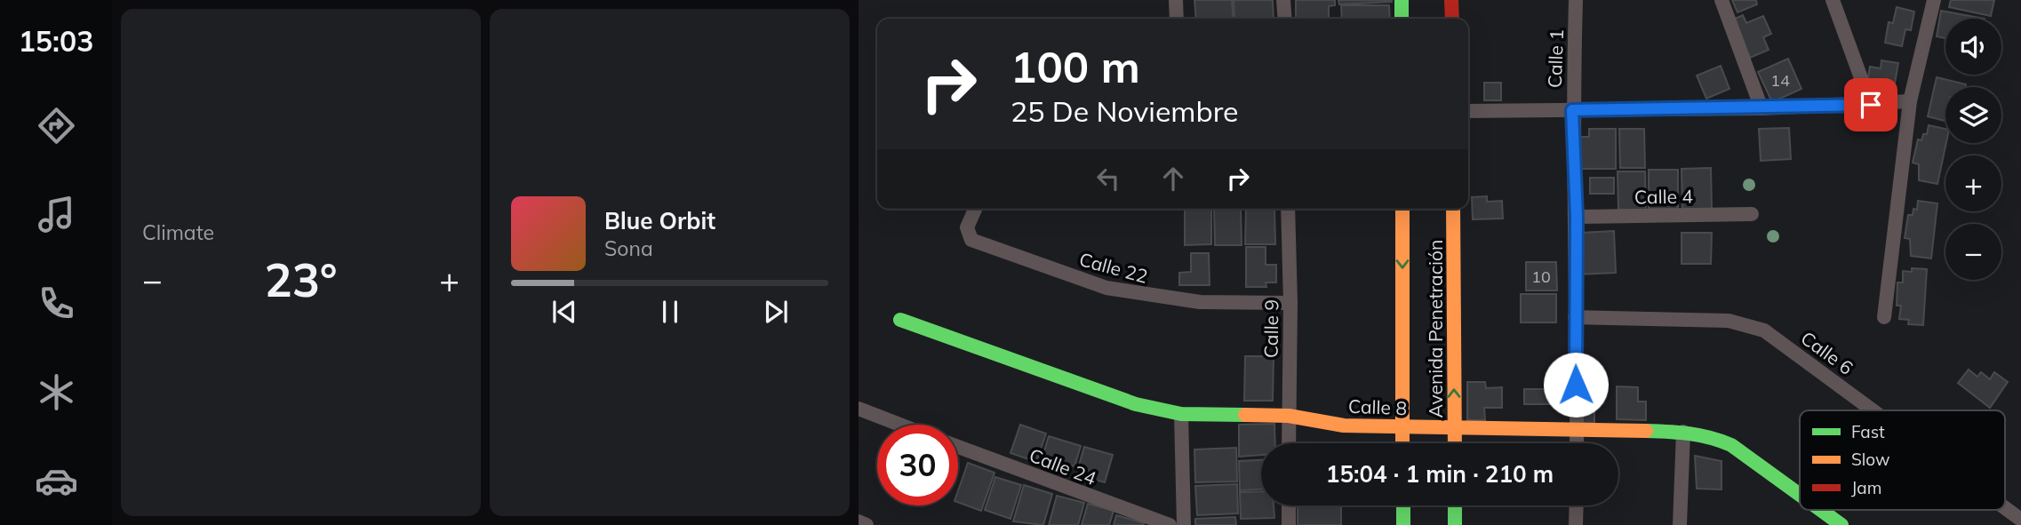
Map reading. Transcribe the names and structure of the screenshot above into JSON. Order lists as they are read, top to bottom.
{
  "streets": {
    "street": [
      "Calle 1",
      "Calle 4",
      "Calle 22",
      "Calle 9",
      "Avenida Penetración",
      "Calle 6",
      "Calle 8",
      "Calle 24"
    ]
  },
  "crossings": [
    ["Calle 1", "Calle 4"],
    ["Calle 1", "Calle 6"],
    ["Calle 1", "Calle 8"],
    ["Calle 22", "Calle 9"],
    ["Calle 9", "Calle 8"],
    ["Avenida Penetración", "Calle 8"]
  ],
  "house_numbers": ["14", "10"],
  "legend": ["Fast", "Slow", "Jam"],
  "page": {
    "tabs": "15:03",
    "tile": "Climate",
    "map_buttons": ["+", "−"],
    "turn": ["100 m", "25 De Noviembre"],
    "song": ["Blue Orbit", "Sona"],
    "heat": ["−", "23°", "+"],
    "limit": "30",
    "trip": "15:04 · 1 min · 210 m"
  }
}
